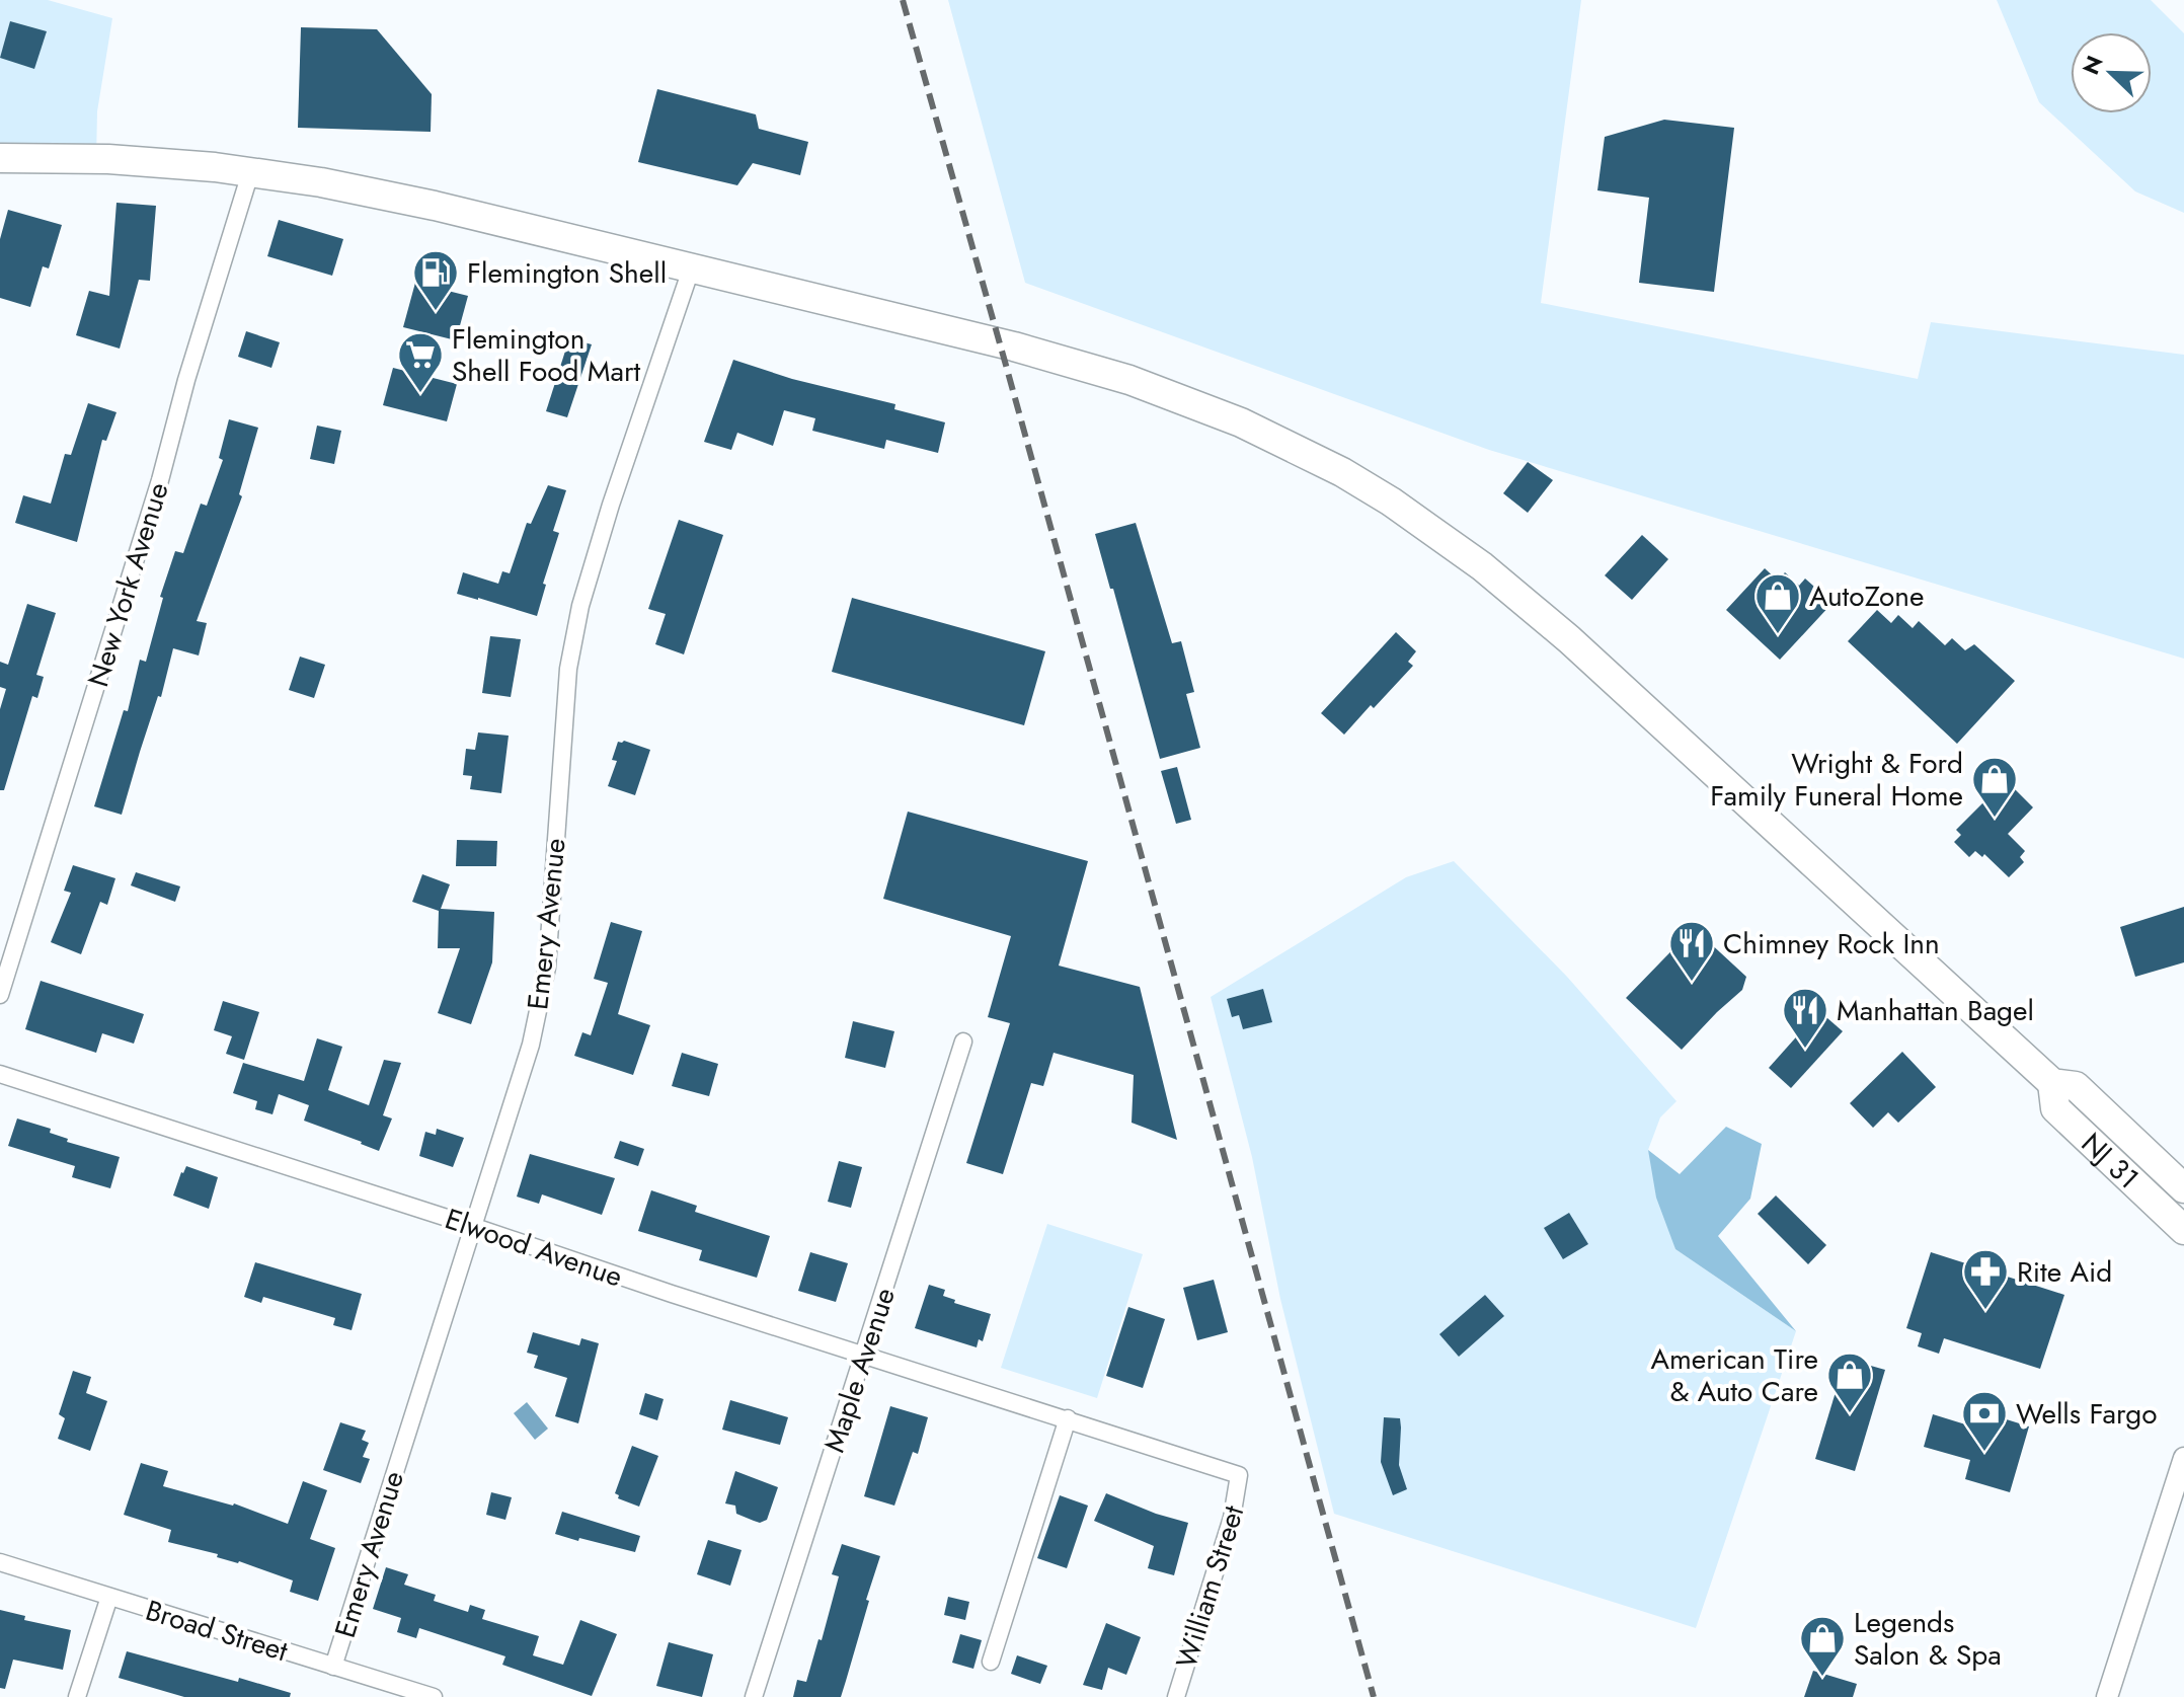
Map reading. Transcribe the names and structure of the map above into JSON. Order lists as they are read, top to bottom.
{
  "streets": {
    "highway": ["NJ 31"],
    "street": [
      "New York Avenue",
      "Emery Avenue",
      "Elwood Avenue",
      "Maple Avenue",
      "William Street",
      "Broad Street"
    ]
  },
  "crossings": [
    ["New York Avenue", "NJ 31"],
    ["Emery Avenue", "NJ 31"],
    ["Emery Avenue", "Elwood Avenue"],
    ["Emery Avenue", "Broad Street"],
    ["Elwood Avenue", "Maple Avenue"],
    ["Elwood Avenue", "William Street"]
  ],
  "places": {
    "fuel station": ["Flemington Shell"],
    "supermarket": ["Flemington Shell Food Mart"],
    "shop": [
      "AutoZone",
      "Wright & Ford Family Funeral Home",
      "American Tire & Auto Care",
      "Legends Salon & Spa"
    ],
    "restaurant": ["Chimney Rock Inn", "Manhattan Bagel"],
    "pharmacy": ["Rite Aid"],
    "bank": ["Wells Fargo"]
  },
  "north": "top left"
}
